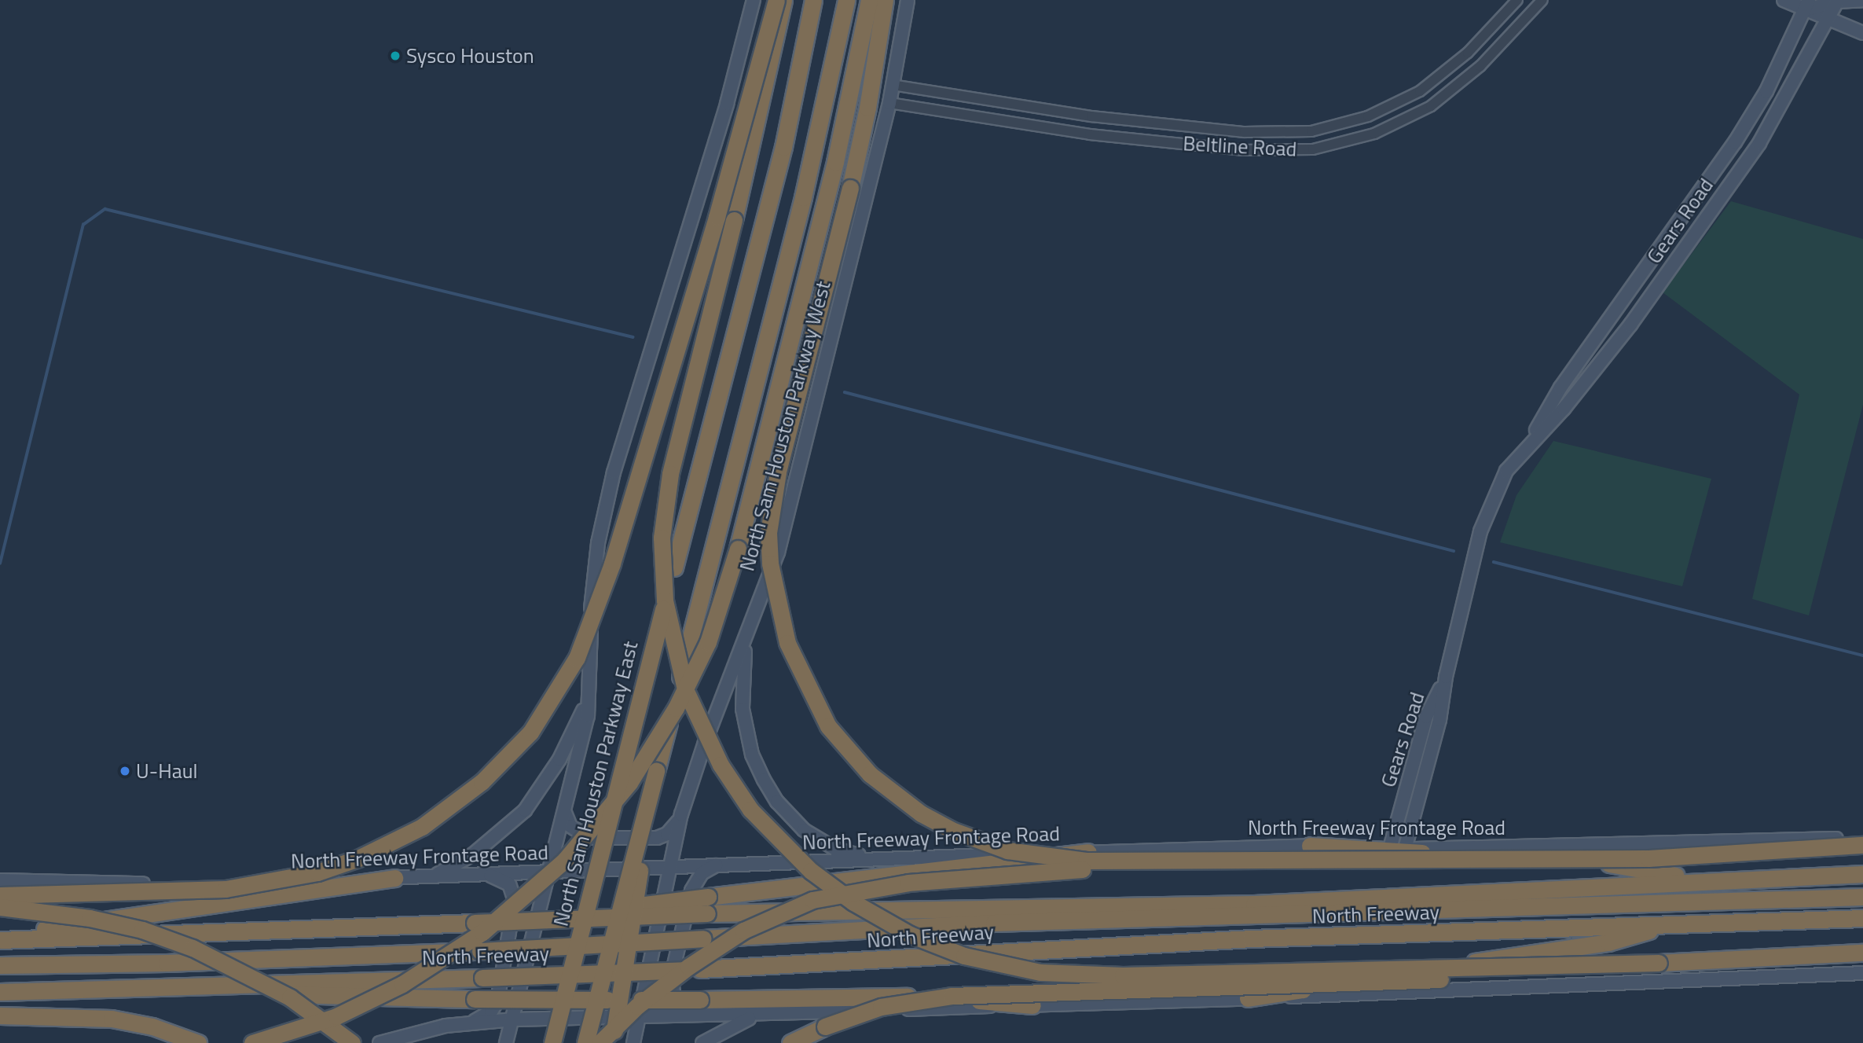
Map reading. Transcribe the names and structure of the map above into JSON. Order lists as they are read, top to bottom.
{
  "streets": {
    "highway": ["North Sam Houston Parkway West", "North Sam Houston Parkway East", "North Freeway"],
    "main road": ["Gears Road", "North Freeway Frontage Road"],
    "street": ["Beltline Road"]
  },
  "crossings": [
    ["Beltline Road", "North Sam Houston Parkway West"],
    ["Gears Road", "North Freeway Frontage Road"],
    ["North Sam Houston Parkway West", "North Freeway Frontage Road"],
    ["North Sam Houston Parkway East", "North Freeway Frontage Road"]
  ],
  "places": ["Sysco Houston", "U-Haul"]
}
